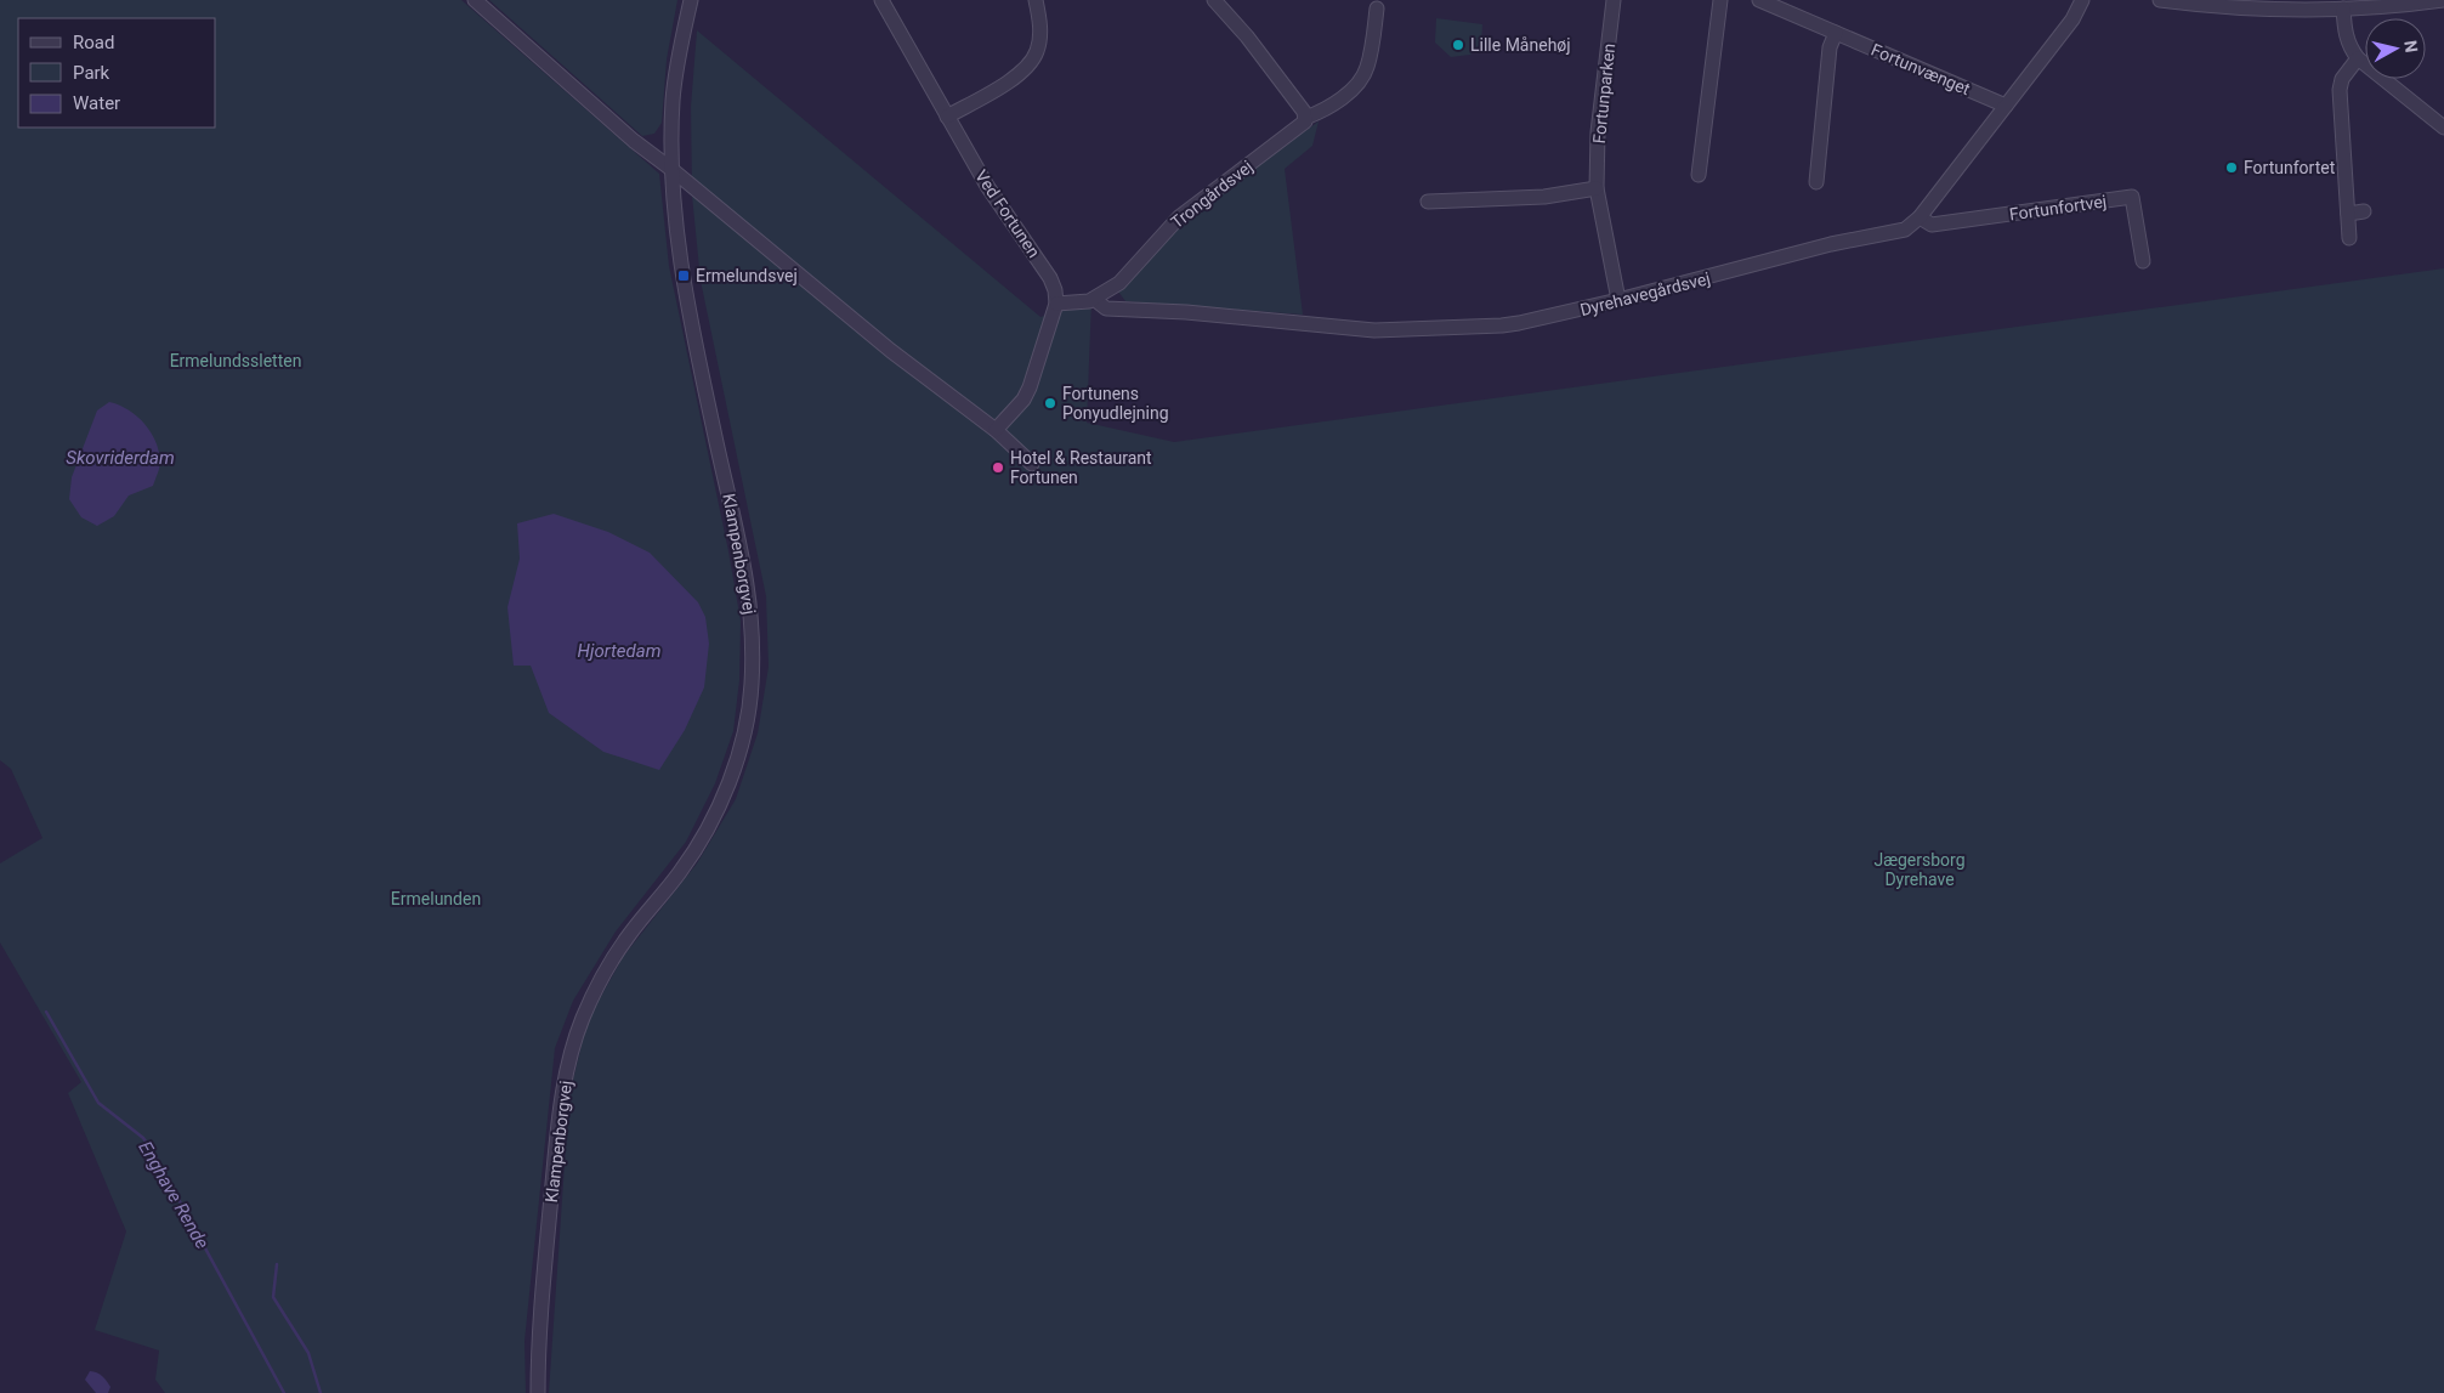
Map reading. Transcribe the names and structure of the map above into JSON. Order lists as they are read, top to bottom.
{
  "streets": {
    "street": [
      "Fortunvænget",
      "Fortunparken",
      "Trongårdsvej",
      "Fortunfortvej",
      "Ved Fortunen",
      "Dyrehavegårdsvej",
      "Klampenborgvej"
    ]
  },
  "crossings": [
    ["Fortunvænget", "Dyrehavegårdsvej"],
    ["Fortunparken", "Dyrehavegårdsvej"],
    ["Trongårdsvej", "Ved Fortunen"],
    ["Trongårdsvej", "Dyrehavegårdsvej"],
    ["Fortunfortvej", "Dyrehavegårdsvej"]
  ],
  "water": ["Skovriderdam", "Hjortedam", "Enghave Rende"],
  "parks": ["Ermelundssletten", "Jægersborg Dyrehave", "Ermelunden"],
  "places": {
    "other": [
      "Lille Månehøj",
      "Fortunfortet",
      "Fortunens Ponyudlejning",
      "Hotel & Restaurant Fortunen"
    ],
    "transit": ["Ermelundsvej"]
  },
  "legend": ["Road", "Park", "Water"],
  "north": "right"
}
